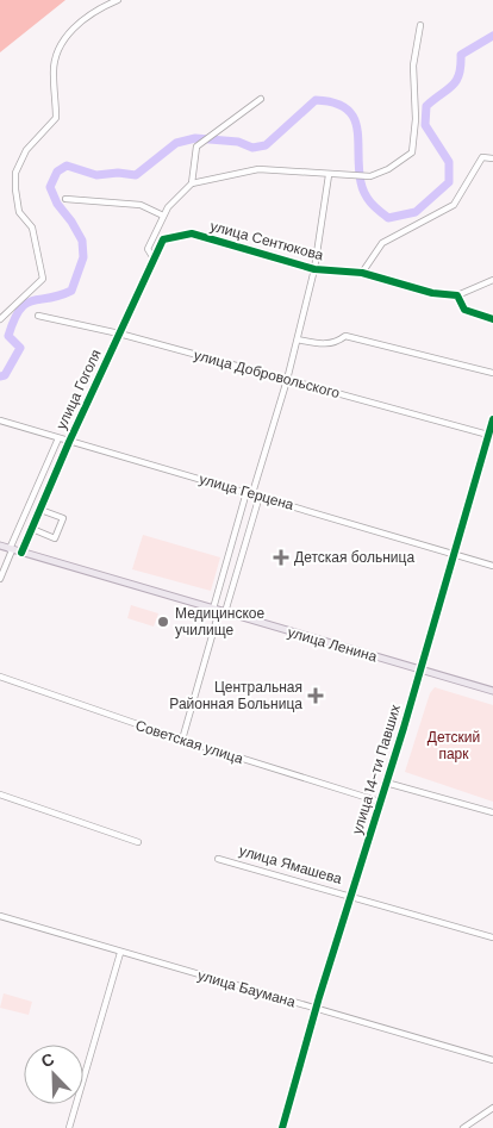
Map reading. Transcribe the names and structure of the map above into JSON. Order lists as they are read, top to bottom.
{
  "streets": {
    "main road": ["улица Ленина"],
    "street": [
      "улица Сентюкова",
      "улица Добровольского",
      "улица Гоголя",
      "улица Герцена",
      "Советская улица",
      "улица 14-ти Павших",
      "улица Ямашева",
      "улица Баумана"
    ]
  },
  "crossings": [
    ["улица Сентюкова", "улица Гоголя"],
    ["улица Добровольского", "улица Гоголя"],
    ["улица Добровольского", "улица 14-ти Павших"],
    ["улица Гоголя", "улица Герцена"],
    ["улица Гоголя", "улица Ленина"],
    ["улица Герцена", "улица 14-ти Павших"],
    ["улица Ленина", "улица 14-ти Павших"],
    ["Советская улица", "улица 14-ти Павших"],
    ["улица 14-ти Павших", "улица Ямашева"],
    ["улица 14-ти Павших", "улица Баумана"]
  ],
  "parks": ["Детский парк"],
  "places": {
    "health": ["Детская больница", "Центральная Районная Больница"],
    "other": ["Медицинское училище"]
  },
  "north": "top left"
}
